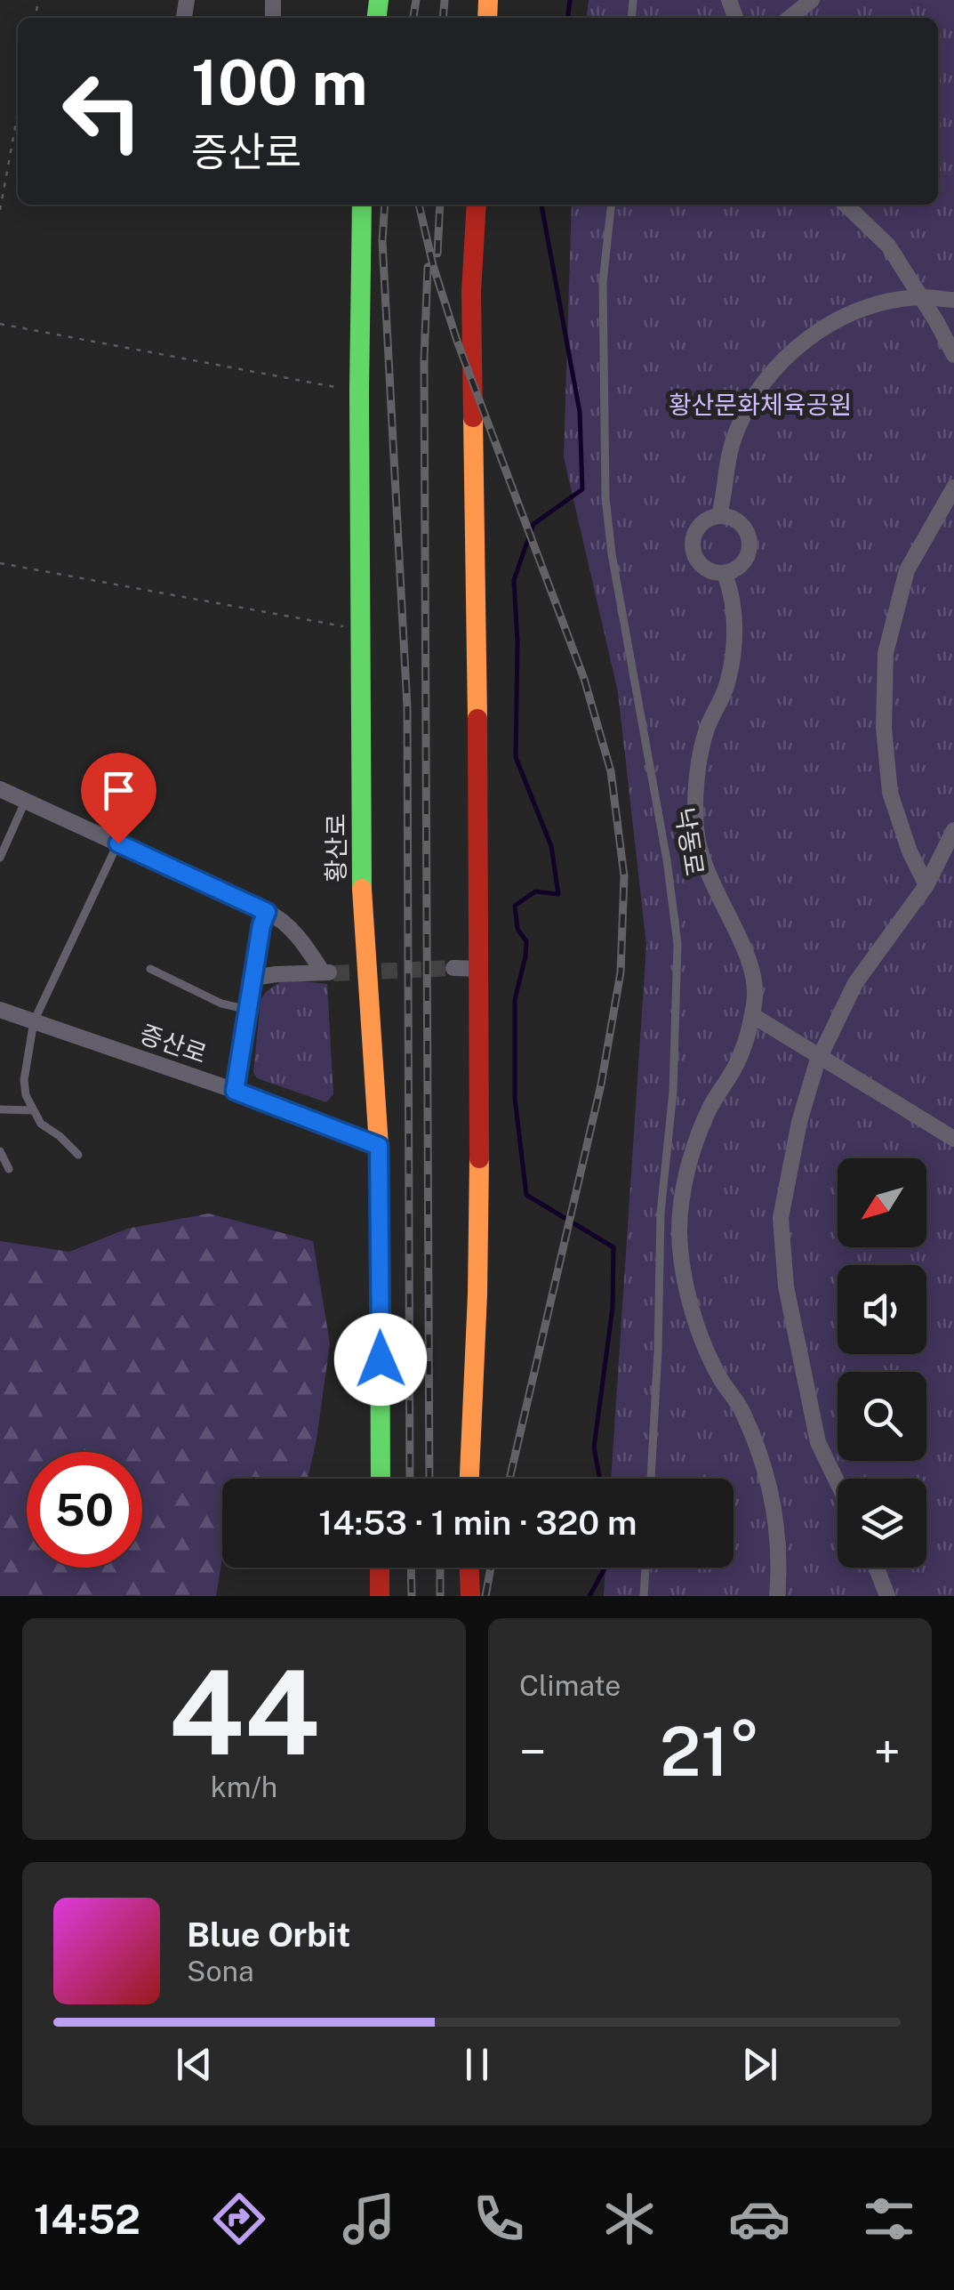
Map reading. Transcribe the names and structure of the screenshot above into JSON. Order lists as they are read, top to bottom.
{
  "streets": {
    "main road": ["황산로"],
    "street": ["증산로"],
    "lane": ["낙동로"]
  },
  "crossings": [
    ["황산로", "증산로"]
  ],
  "parks": ["황산문화체육공원"],
  "north": "bottom left",
  "page": {
    "turn": ["100 m", "증산로"],
    "limit": "50",
    "trip": "14:53 · 1 min · 320 m",
    "tile": [
      ["44", "km/h"],
      "Climate"
    ],
    "heat": ["−", "21°", "+"],
    "song": ["Blue Orbit", "Sona"],
    "tabs": "14:52"
  }
}
